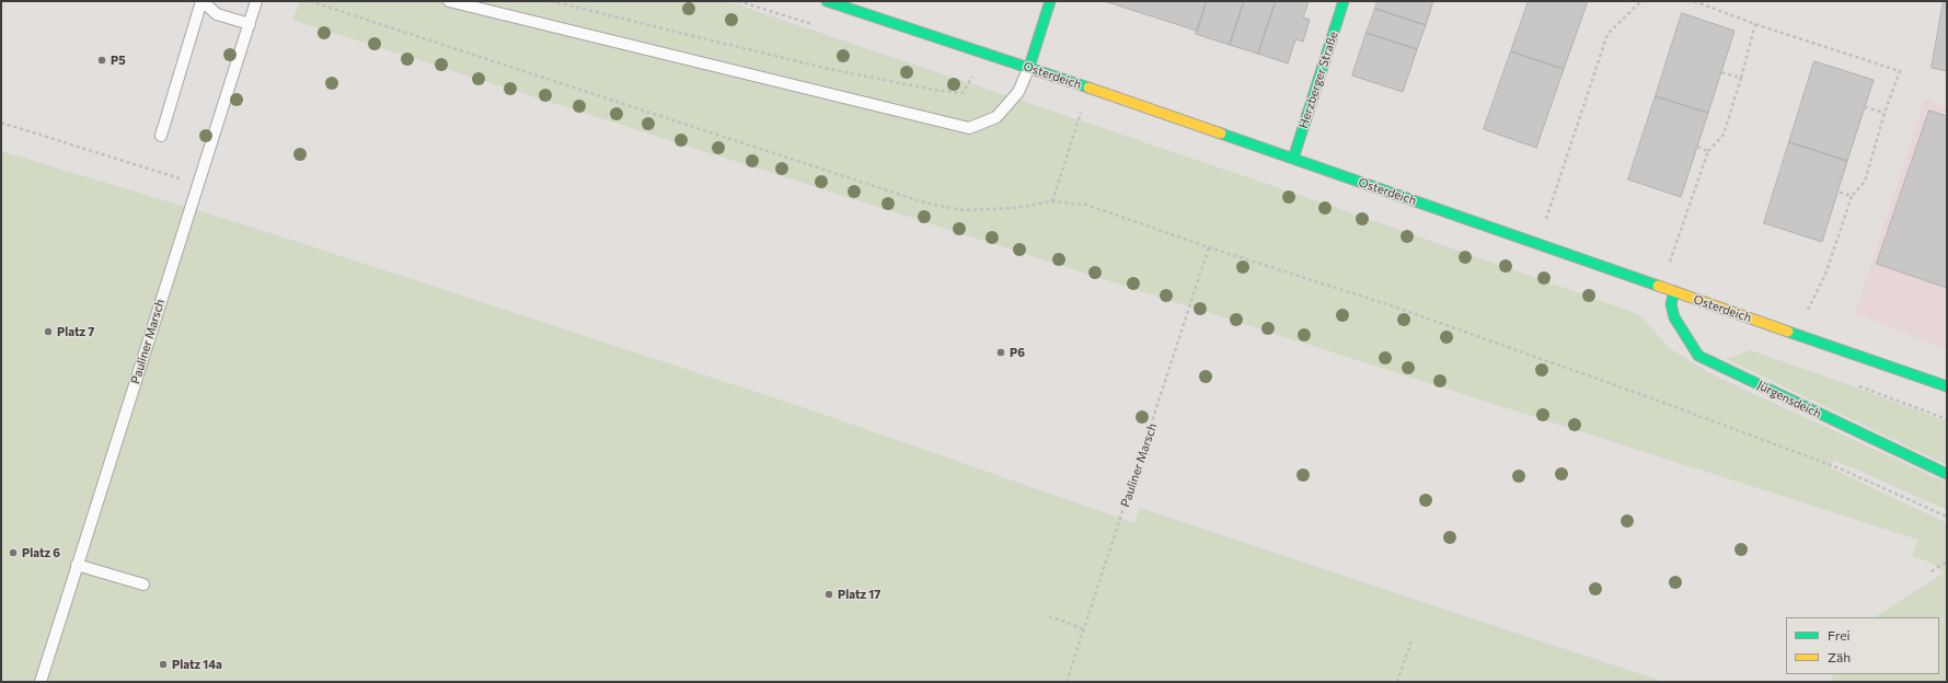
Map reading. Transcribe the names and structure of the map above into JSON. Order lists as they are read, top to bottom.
{
  "streets": {
    "main road": ["Osterdeich", "Herzberger Straße", "Jürgensdeich"],
    "lane": ["Pauliner Marsch"]
  },
  "crossings": [
    ["Osterdeich", "Herzberger Straße"],
    ["Osterdeich", "Jürgensdeich"]
  ],
  "places": [
    "P5",
    "Platz 7",
    "P6",
    "Platz 6",
    "Platz 17",
    "Platz 14a"
  ],
  "legend": ["Frei", "Zäh"]
}
